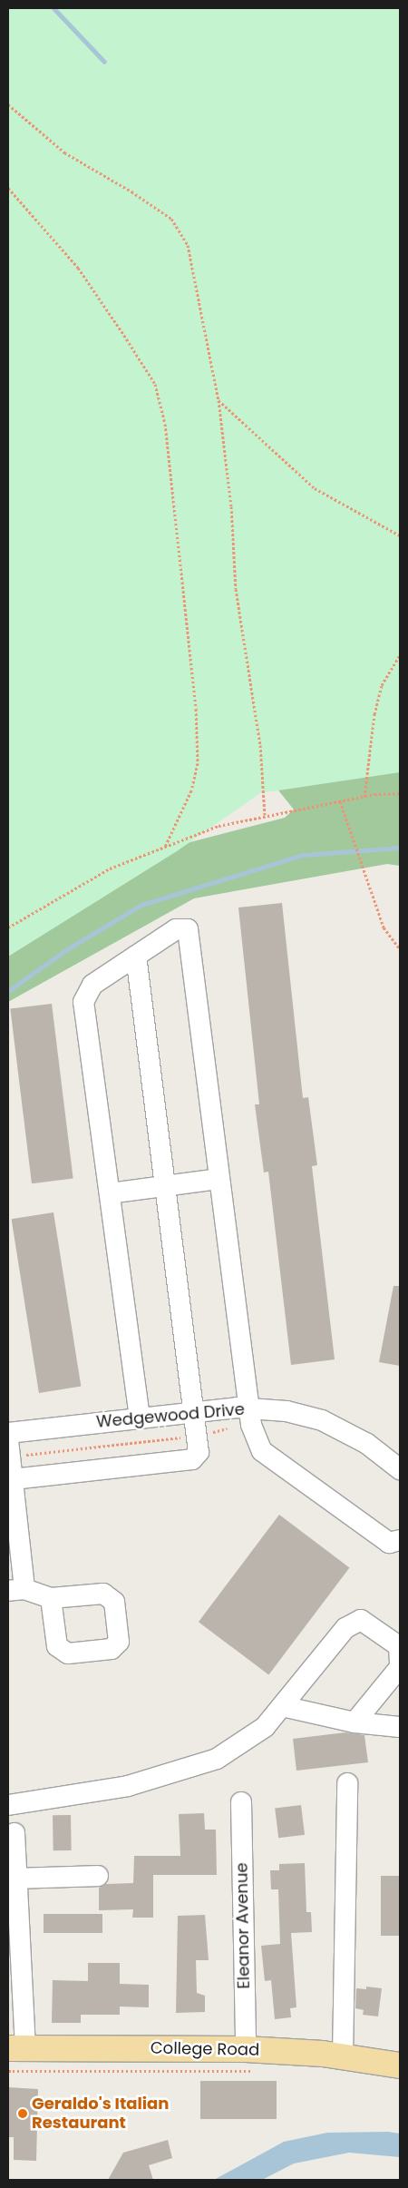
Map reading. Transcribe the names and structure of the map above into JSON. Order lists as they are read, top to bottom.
{
  "streets": {
    "main road": ["College Road"],
    "street": ["Wedgewood Drive", "Eleanor Avenue"]
  },
  "crossings": [
    ["Eleanor Avenue", "College Road"]
  ],
  "places": ["Geraldo's Italian Restaurant"]
}
